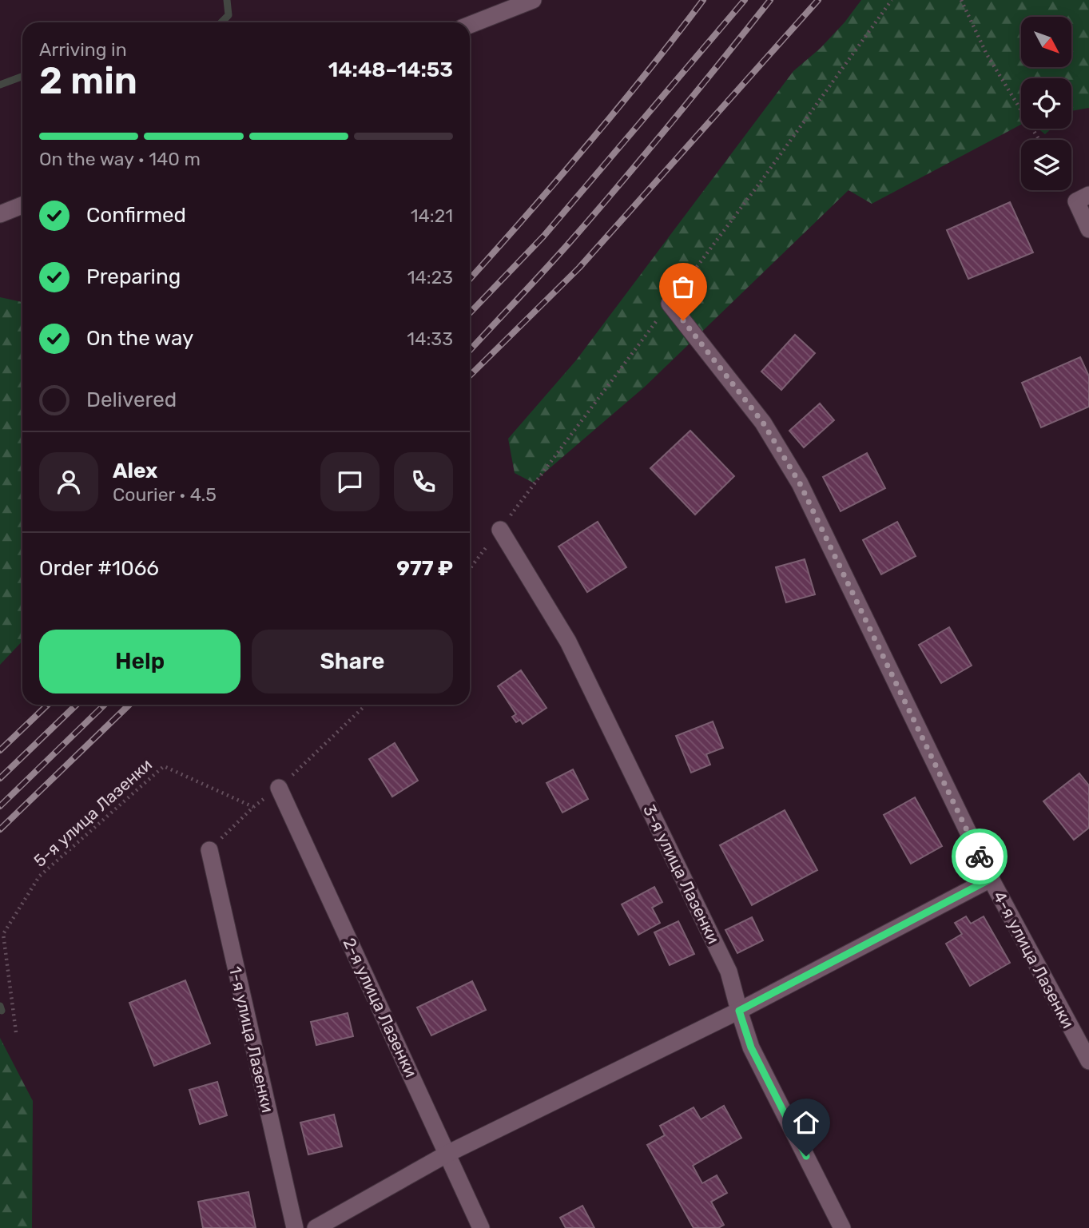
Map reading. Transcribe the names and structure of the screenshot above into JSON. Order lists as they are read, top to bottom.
{
  "streets": {
    "street": [
      "3-я улица Лазенки",
      "4-я улица Лазенки",
      "2-я улица Лазенки",
      "1-я улица Лазенки"
    ],
    "path": ["5-я улица Лазенки"]
  },
  "north": "bottom right",
  "page": {
    "heading": ["2 min", "Arriving in", "14:48–14:53"],
    "panel": [
      "Alex",
      "Courier · 4.5",
      "Order #1066",
      "977 ₽"
    ],
    "bar": "On the way · 140 m",
    "list": [
      ["Confirmed", "14:21"],
      ["Preparing", "14:23"],
      ["On the way", "14:33"],
      "Delivered"
    ],
    "buttons": ["Help", "Share"]
  }
}
